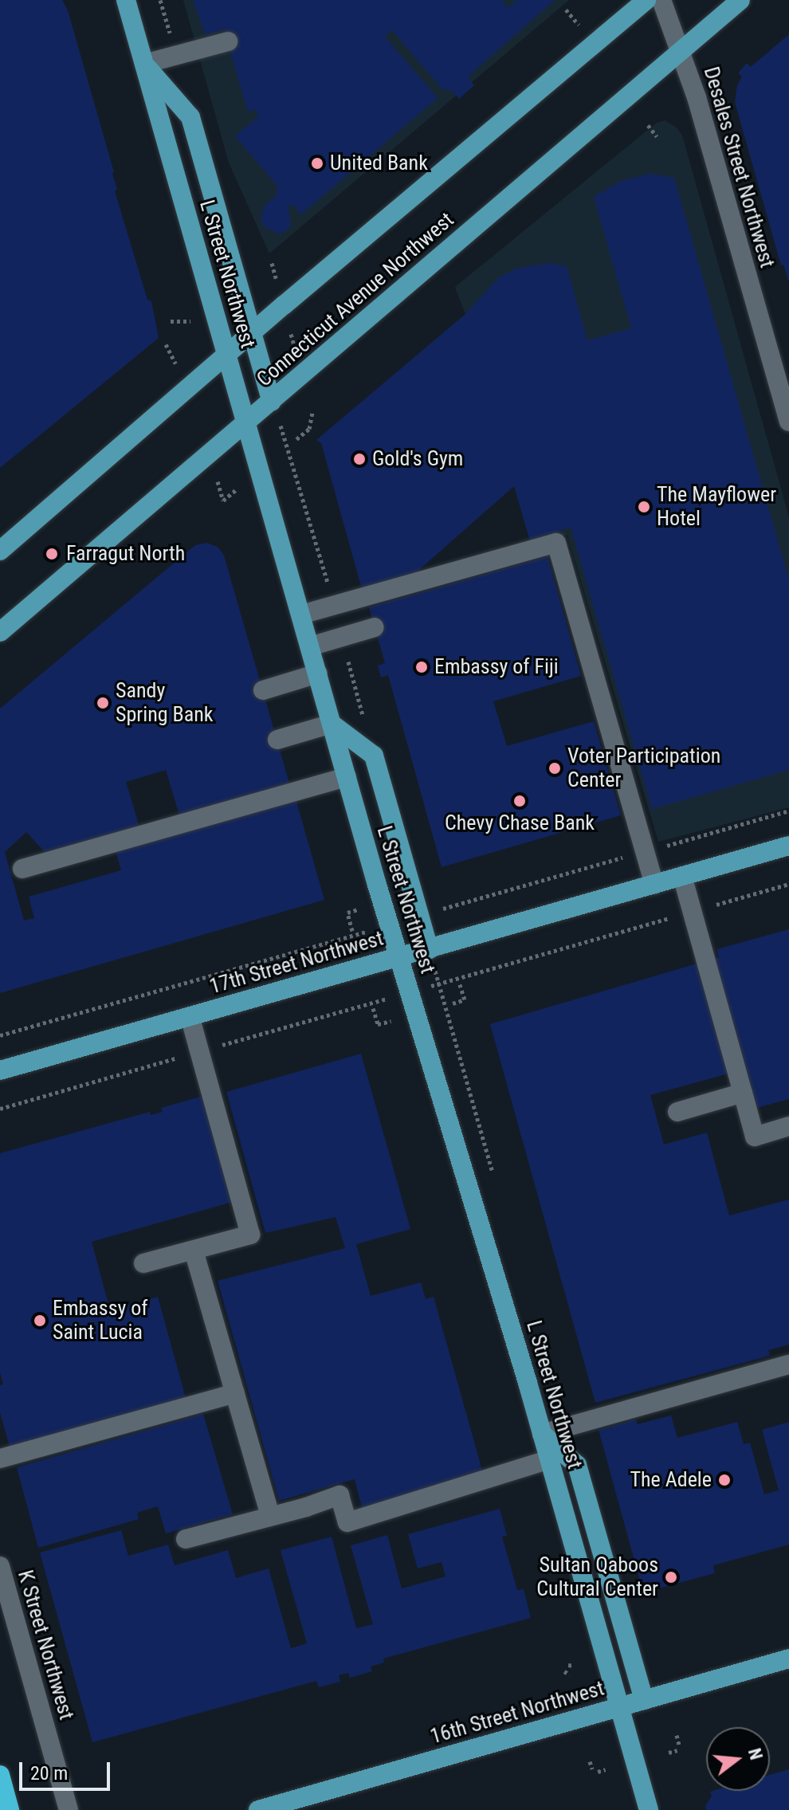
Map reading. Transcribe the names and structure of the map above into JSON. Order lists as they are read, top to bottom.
{
  "streets": {
    "main road": [
      "L Street Northwest",
      "Connecticut Avenue Northwest",
      "17th Street Northwest",
      "16th Street Northwest"
    ],
    "street": ["Desales Street Northwest", "K Street Northwest"]
  },
  "crossings": [
    ["Desales Street Northwest", "Connecticut Avenue Northwest"],
    ["L Street Northwest", "Connecticut Avenue Northwest"],
    ["L Street Northwest", "17th Street Northwest"],
    ["L Street Northwest", "16th Street Northwest"]
  ],
  "places": [
    "United Bank",
    "Gold's Gym",
    "The Mayflower Hotel",
    "Farragut North",
    "Embassy of Fiji",
    "Sandy Spring Bank",
    "Voter Participation Center",
    "Chevy Chase Bank",
    "Embassy of Saint Lucia",
    "The Adele",
    "Sultan Qaboos Cultural Center"
  ],
  "scale_bar": "20 m",
  "north": "right"
}
